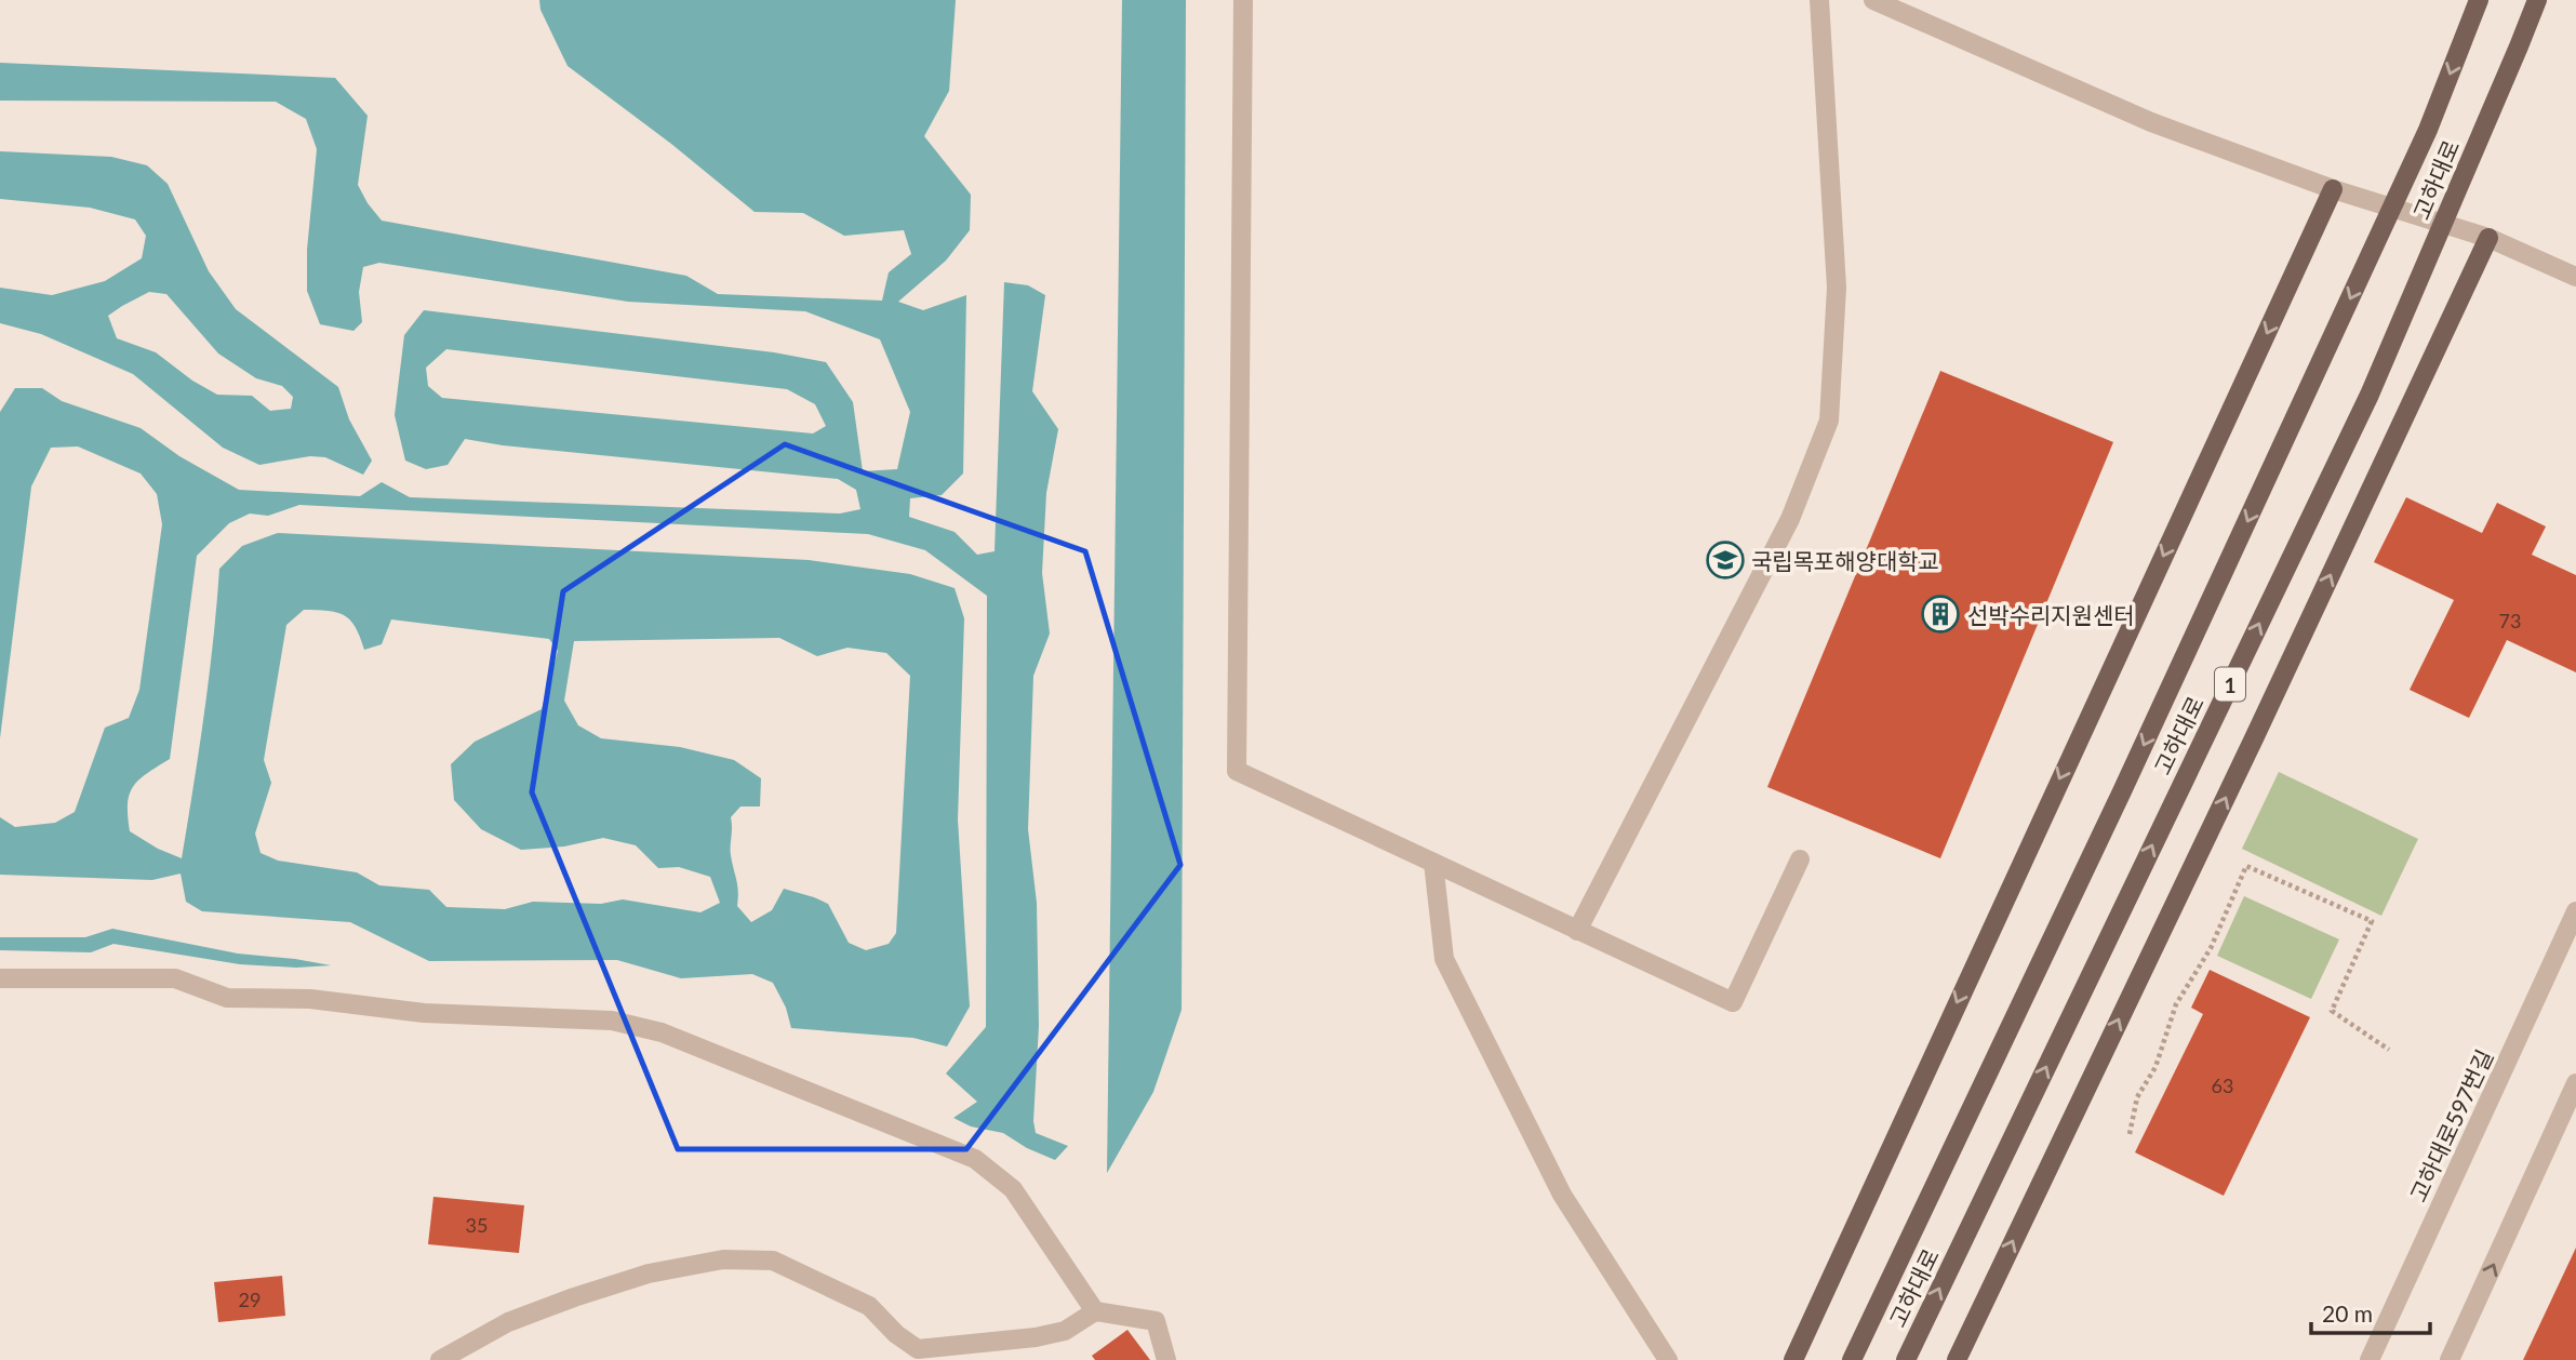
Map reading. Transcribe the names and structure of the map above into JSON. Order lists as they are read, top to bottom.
{
  "streets": {
    "main road": ["고하대로", "1"],
    "street": ["고하대로597번길"]
  },
  "places": {
    "school or university": ["국립목포해양대학교"],
    "building": ["선박수리지원센터"]
  },
  "house_numbers": [
    "73",
    "63",
    "35",
    "29"
  ],
  "scale_bar": "20 m"
}
